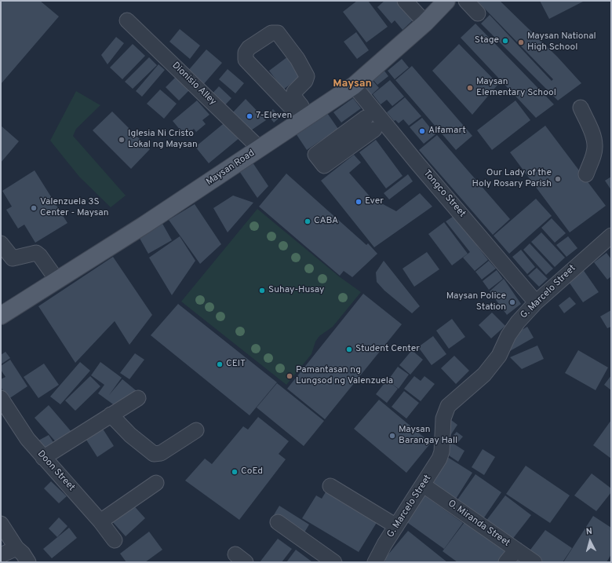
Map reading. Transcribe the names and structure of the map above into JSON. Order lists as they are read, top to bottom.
{
  "streets": {
    "main road": ["Maysan Road"],
    "street": [
      "Dionisio Alley",
      "Tongco Street",
      "G. Marcelo Street",
      "Doon Street",
      "O. Miranda Street"
    ]
  },
  "crossings": [
    ["Dionisio Alley", "Maysan Road"],
    ["Maysan Road", "Tongco Street"],
    ["Tongco Street", "G. Marcelo Street"],
    ["G. Marcelo Street", "O. Miranda Street"]
  ],
  "districts": ["Maysan"],
  "places": [
    "Stage",
    "Maysan National High School",
    "Maysan Elementary School",
    "7-Eleven",
    "Alfamart",
    "Iglesia Ni Cristo Lokal ng Maysan",
    "Our Lady of the Holy Rosary Parish",
    "Ever",
    "Valenzuela 3S Center - Maysan",
    "CABA",
    "Suhay-Husay",
    "Maysan Police Station",
    "Student Center",
    "CEIT",
    "Pamantasan ng Lungsod ng Valenzuela",
    "Maysan Barangay Hall",
    "CoEd"
  ],
  "north": "top"
}
